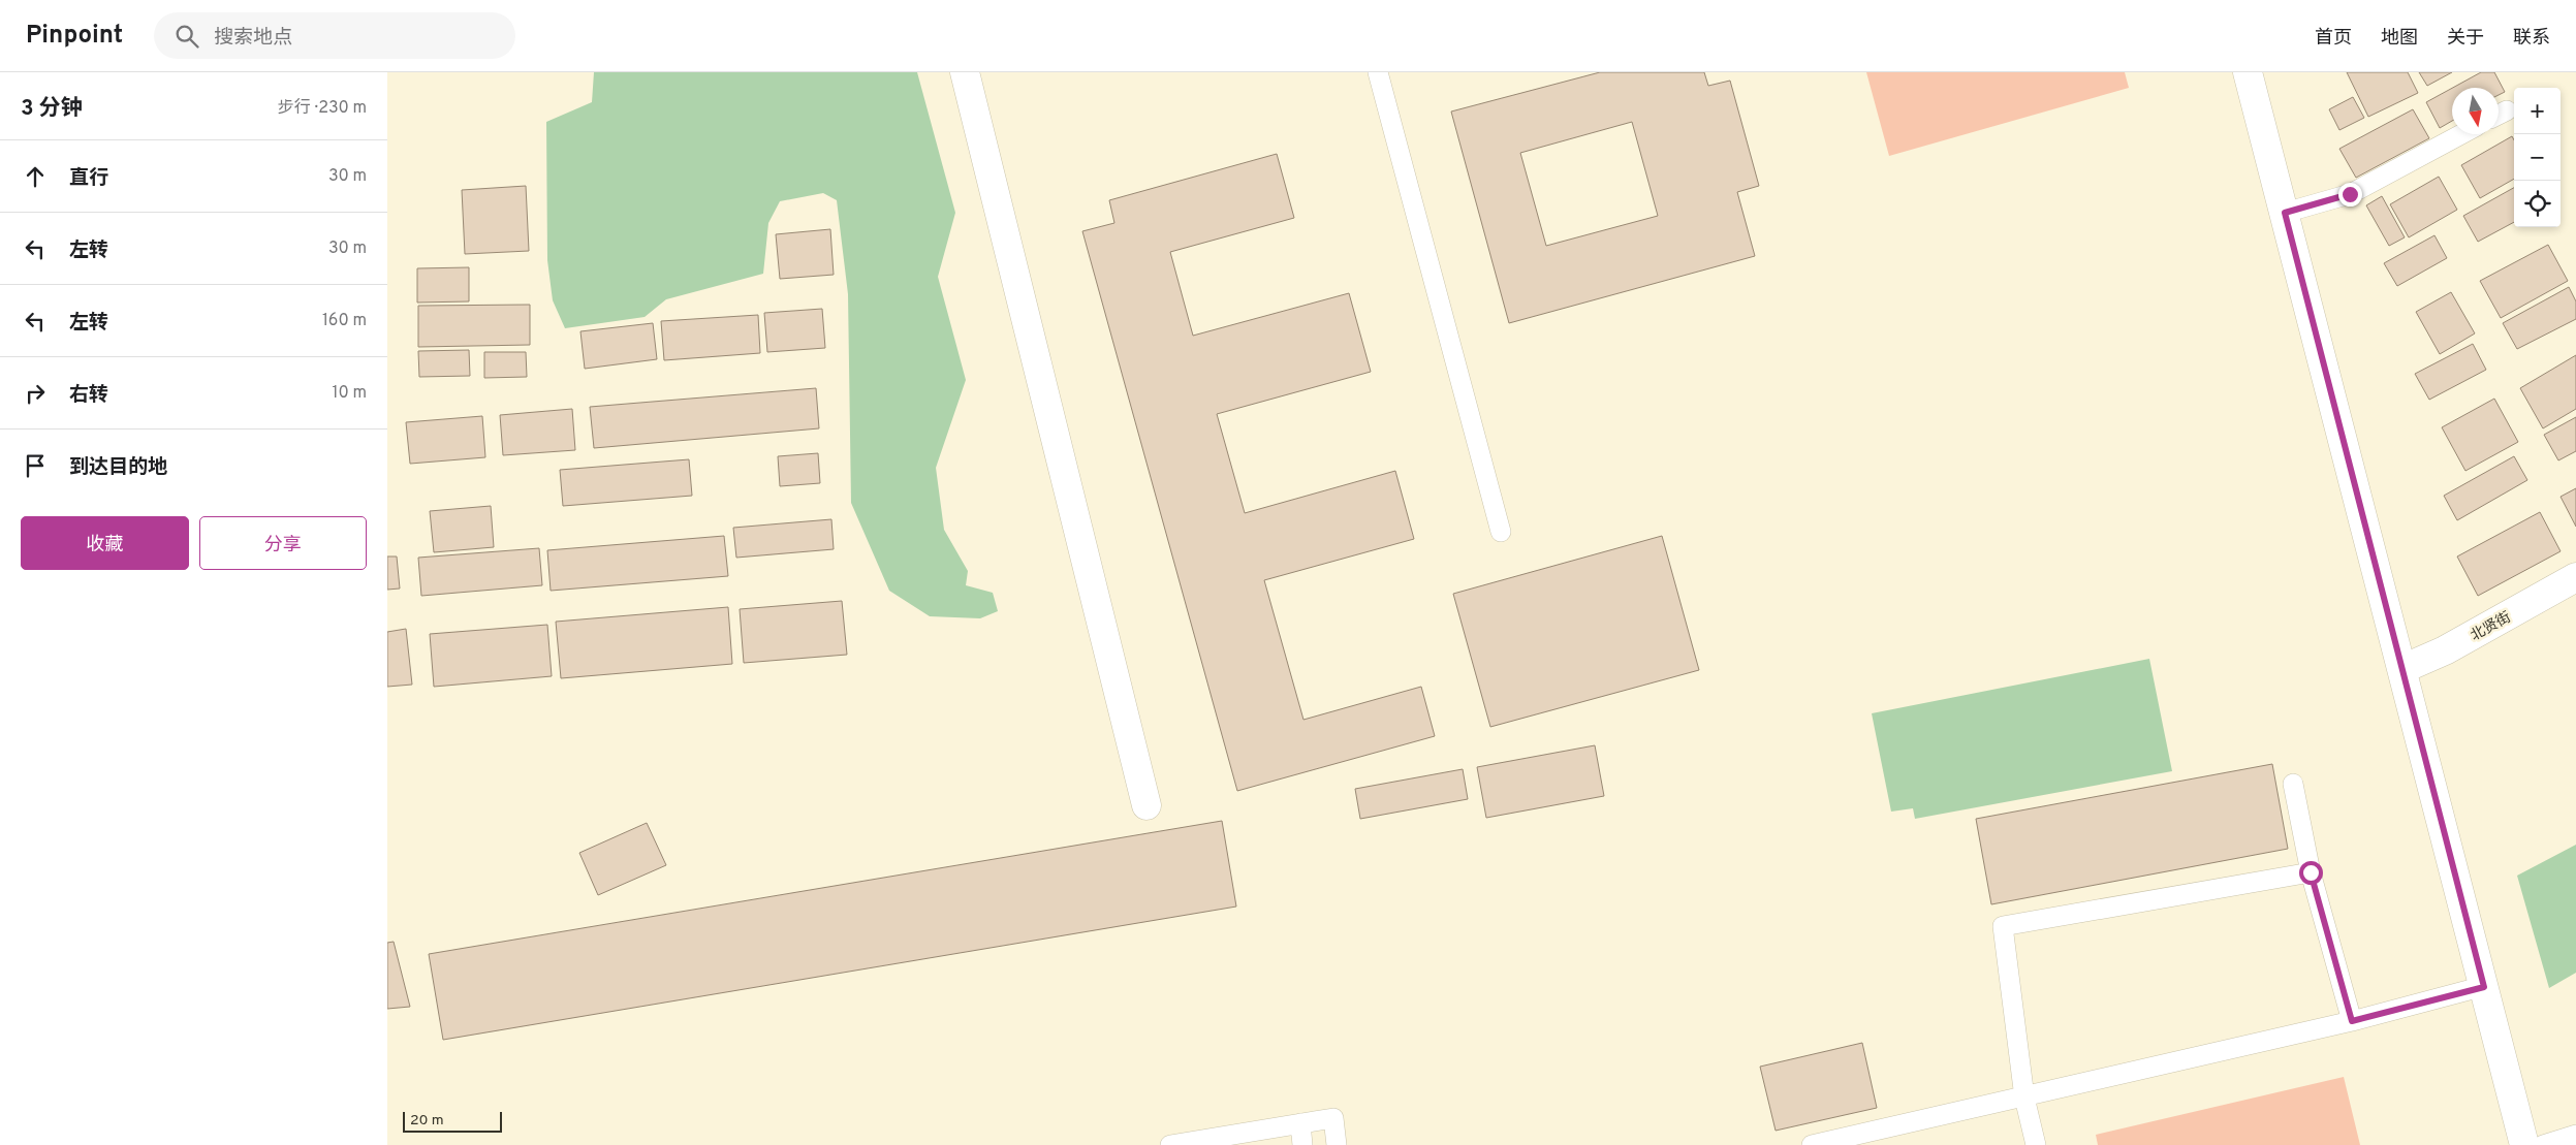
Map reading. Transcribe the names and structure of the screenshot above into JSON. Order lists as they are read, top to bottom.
{
  "streets": {
    "main road": ["北贤街"]
  },
  "scale_bar": "20 m",
  "north": "bottom",
  "page": {
    "header": "Pinpoint",
    "search": "搜索地点",
    "nav": [
      "首页",
      "地图",
      "关于",
      "联系"
    ],
    "heading": ["3 分钟", "步行 · 230 m"],
    "map_buttons": ["+", "−"],
    "list": [
      ["直行", "30 m"],
      ["左转", "30 m"],
      ["左转", "160 m"],
      ["右转", "10 m"],
      "到达目的地"
    ],
    "buttons": ["收藏", "分享"],
    "scale": "20 m"
  }
}
